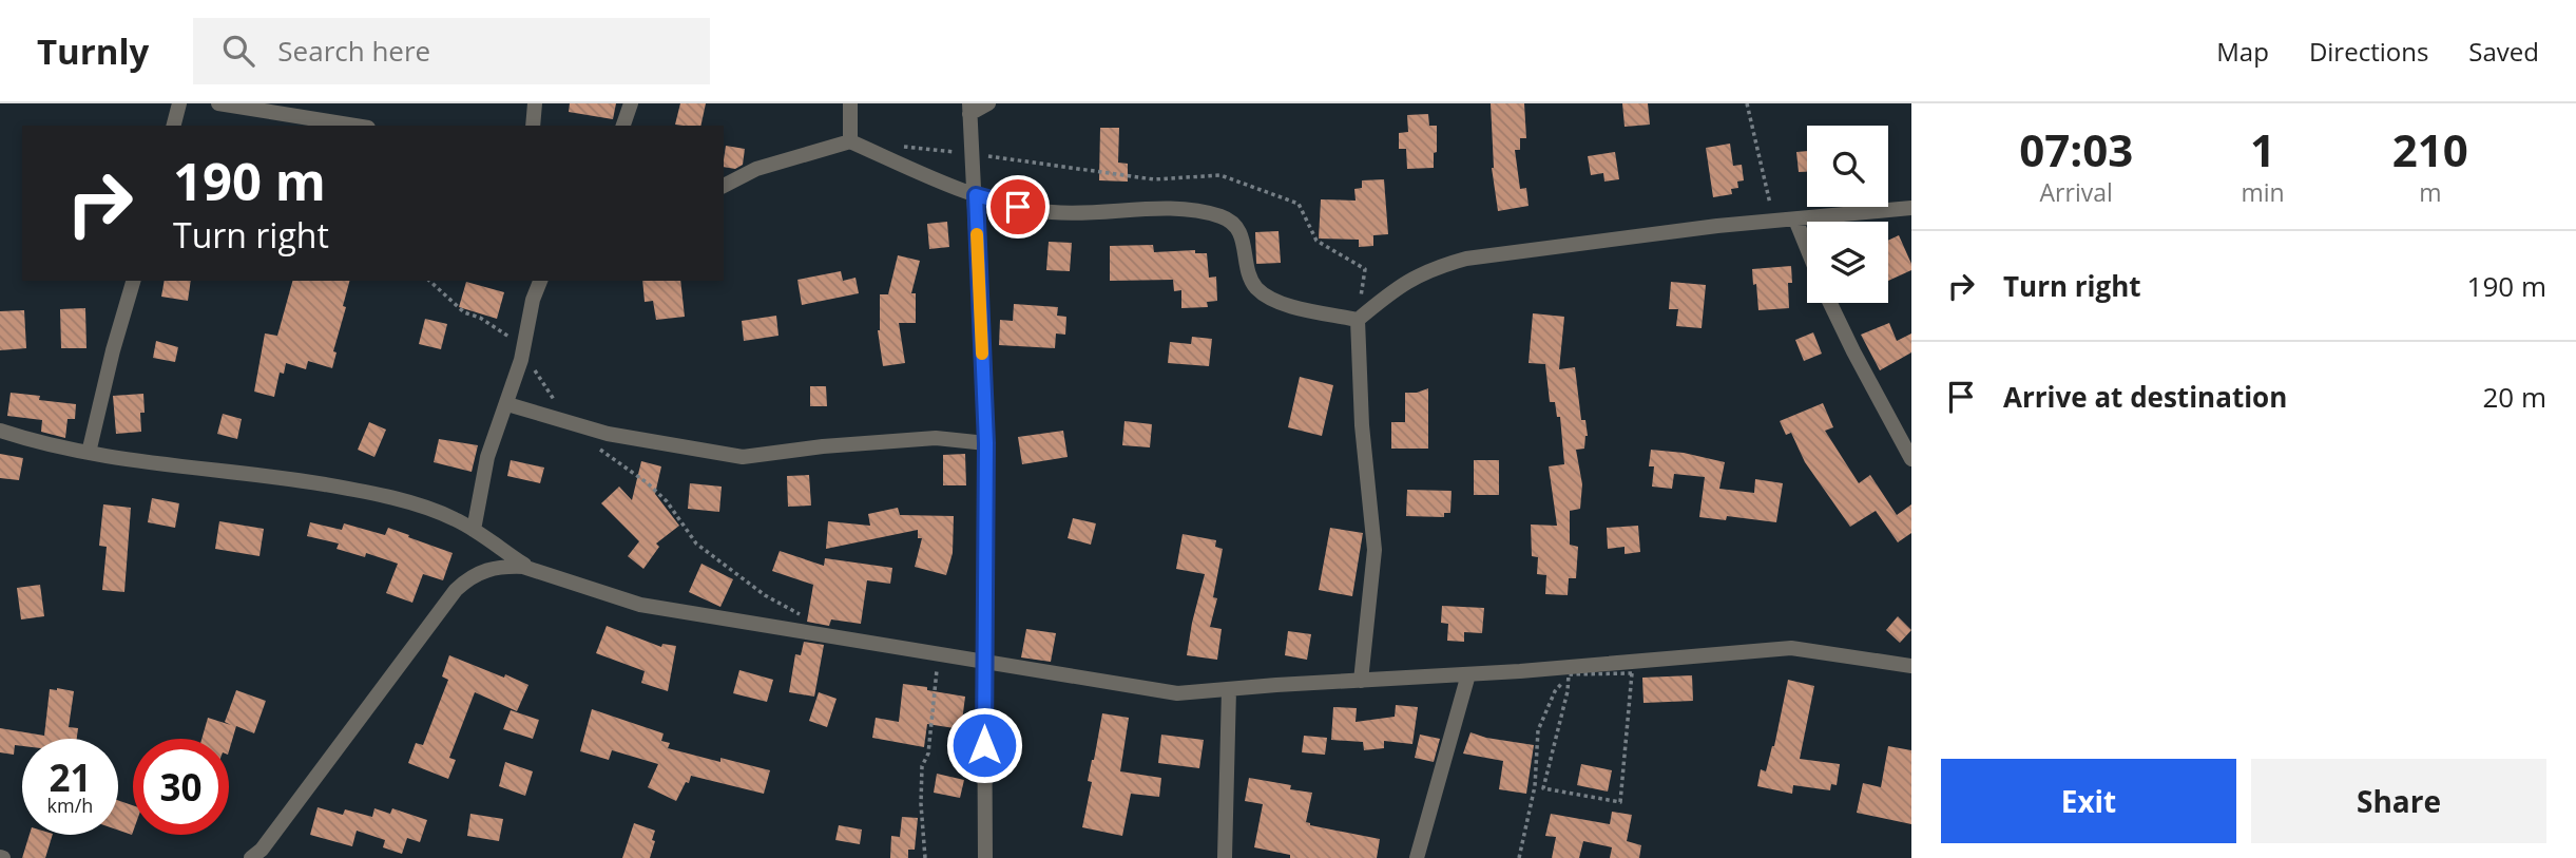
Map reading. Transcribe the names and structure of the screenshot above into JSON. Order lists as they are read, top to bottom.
{
  "page": {
    "header": "Turnly",
    "search": "Search here",
    "nav": ["Map", "Directions", "Saved"],
    "eta": [
      "07:03",
      "Arrival",
      "1",
      "min",
      "210",
      "m"
    ],
    "turn": ["190 m", "Turn right"],
    "list": [
      {
        "name": "Turn right",
        "value": "190 m"
      },
      {
        "name": "Arrive at destination",
        "value": "20 m"
      }
    ],
    "speed": "21 km/h",
    "limit": "30",
    "buttons": ["Exit", "Share"]
  }
}
